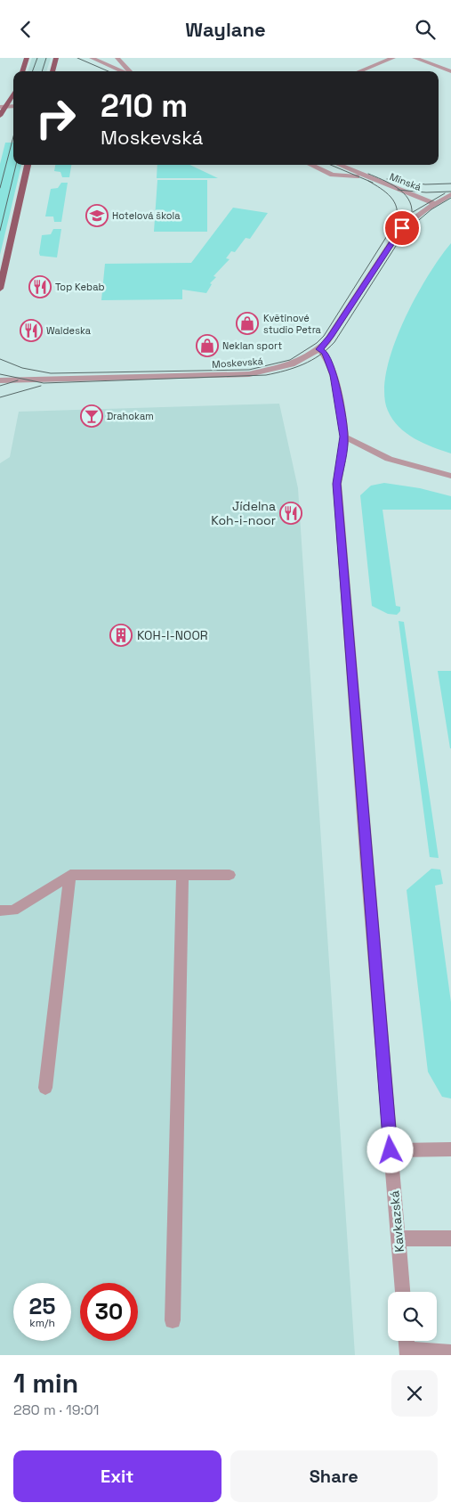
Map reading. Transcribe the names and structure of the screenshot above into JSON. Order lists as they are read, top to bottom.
{
  "streets": {
    "street": ["Minská", "Moskevská", "Kavkazská"]
  },
  "crossings": [
    ["Minská", "Moskevská"],
    ["Moskevská", "Kavkazská"]
  ],
  "places": {
    "school or university": ["Hotelová škola"],
    "restaurant": ["Top Kebab", "Waldeska", "Jídelna Koh-i-noor"],
    "shop": ["Květinové studio Petra", "Neklan sport"],
    "bar": ["Drahokam"],
    "building": ["KOH-I-NOOR"]
  },
  "page": {
    "header": "Waylane",
    "turn": ["210 m", "Moskevská"],
    "speed": "25 km/h",
    "limit": "30",
    "heading": ["1 min", "280 m · 19:01"],
    "buttons": ["Exit", "Share"]
  }
}
